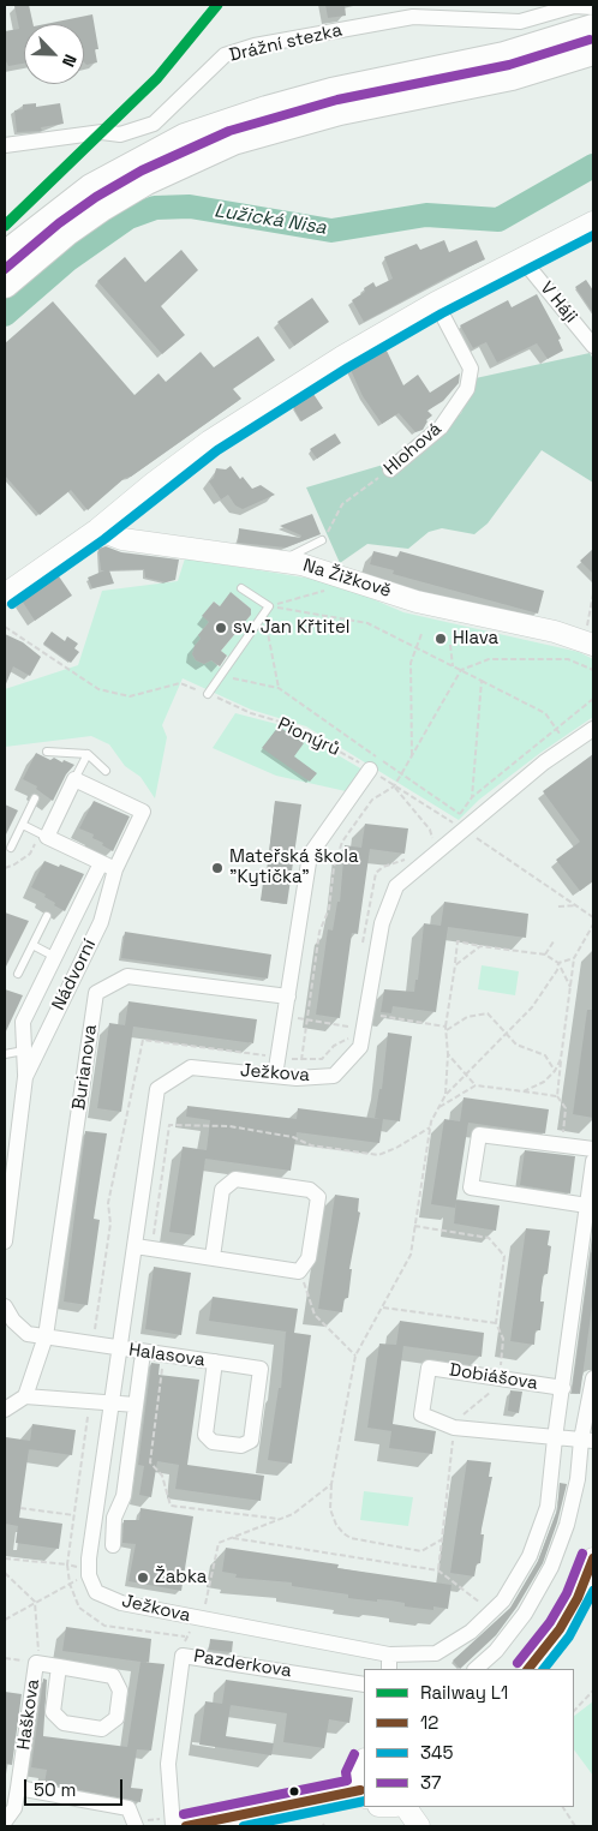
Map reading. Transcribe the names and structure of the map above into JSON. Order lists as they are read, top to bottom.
{
  "streets": {
    "street": [
      "Drážní stezka",
      "V Háji",
      "Hlohová",
      "Na Žižkově",
      "Nádvorní",
      "Burianova",
      "Ježkova",
      "Halasova",
      "Dobiášova",
      "Pazderkova",
      "Haškova"
    ],
    "path": ["Pionýrů"]
  },
  "crossings": [
    ["Pionýrů", "Ježkova"],
    ["Ježkova", "Halasova"],
    ["Ježkova", "Dobiášova"]
  ],
  "water": ["Lužická Nisa"],
  "places": [
    "sv. Jan Křtitel",
    "Hlava",
    "Mateřská škola \"Kytička\"",
    "Žabka"
  ],
  "lines": [
    "rail line L1",
    "transit line 37",
    "transit line 345",
    "transit line 12"
  ],
  "legend": [
    "Railway L1",
    "12",
    "345",
    "37"
  ],
  "scale_bar": "50 m",
  "north": "bottom right"
}
